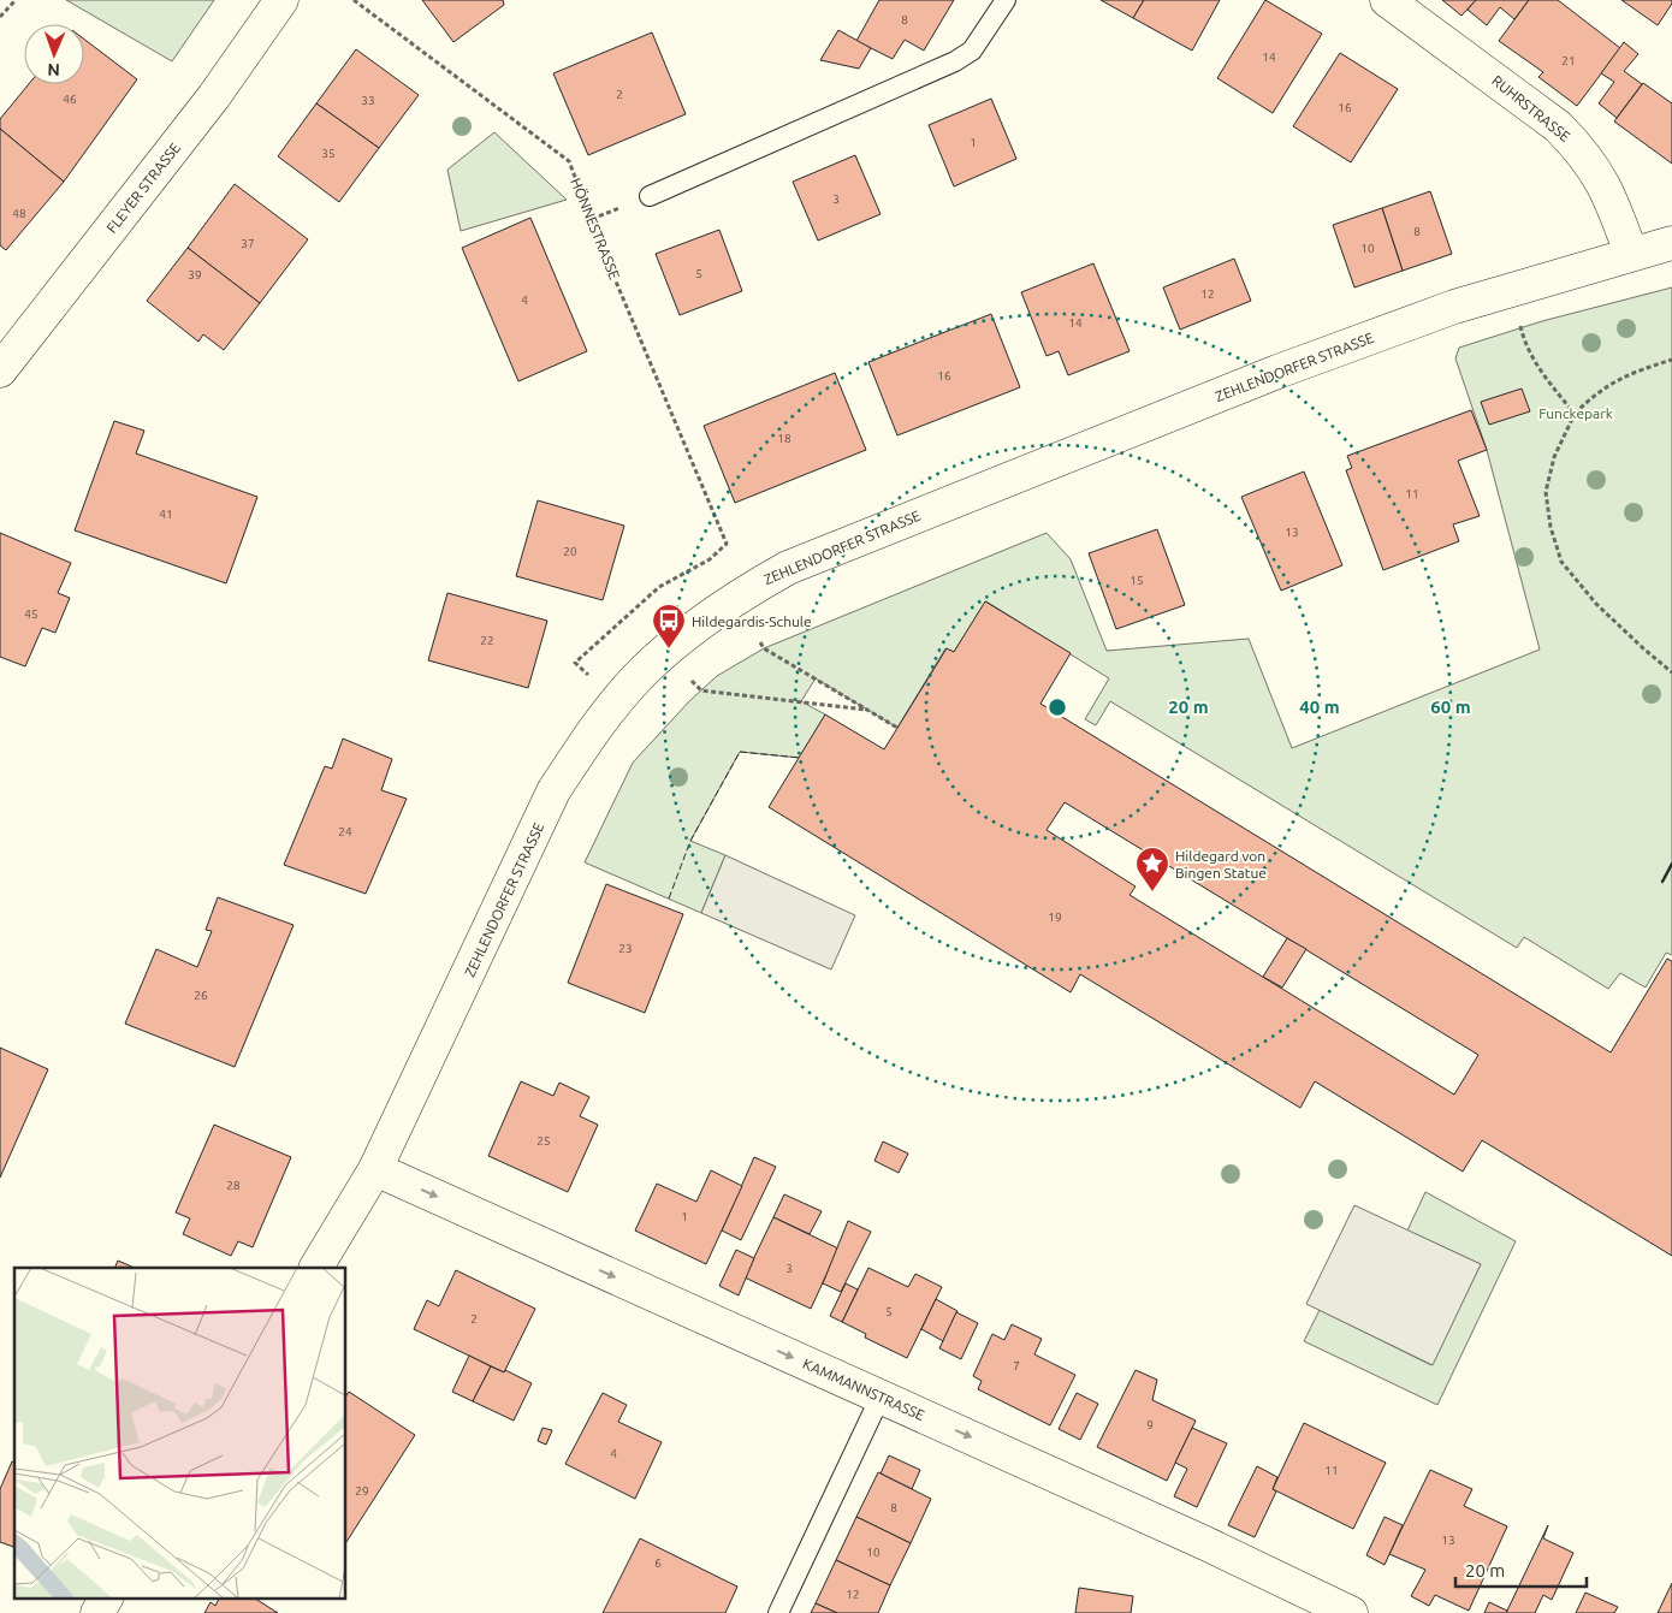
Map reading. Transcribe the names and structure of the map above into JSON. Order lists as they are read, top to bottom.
{
  "streets": {
    "street": [
      "RUHRSTRASSE",
      "FLEYER STRASSE",
      "ZEHLENDORFER STRASSE",
      "KAMMANNSTRASSE"
    ],
    "path": ["HÖNNESTRASSE"]
  },
  "crossings": [
    ["RUHRSTRASSE", "ZEHLENDORFER STRASSE"],
    ["ZEHLENDORFER STRASSE", "KAMMANNSTRASSE"]
  ],
  "one_way": ["KAMMANNSTRASSE"],
  "parks": ["Funckepark"],
  "places": {
    "bus stop": ["Hildegardis-Schule"],
    "place": ["Hildegard von Bingen Statue"]
  },
  "house_numbers": [
    "8",
    "14",
    "21",
    "2",
    "46",
    "33",
    "16",
    "1",
    "35",
    "3",
    "48",
    "8",
    "37",
    "10",
    "5",
    "39",
    "12",
    "4",
    "14",
    "16",
    "18",
    "11",
    "41",
    "13",
    "20",
    "15",
    "45",
    "22",
    "24",
    "19",
    "23",
    "26",
    "25",
    "28",
    "1",
    "3",
    "5",
    "2",
    "7",
    "9",
    "4",
    "11",
    "29",
    "8",
    "13",
    "10",
    "6",
    "12"
  ],
  "scale_bar": "20 m",
  "north": "bottom",
  "rings": ["20 m", "40 m", "60 m"]
}
